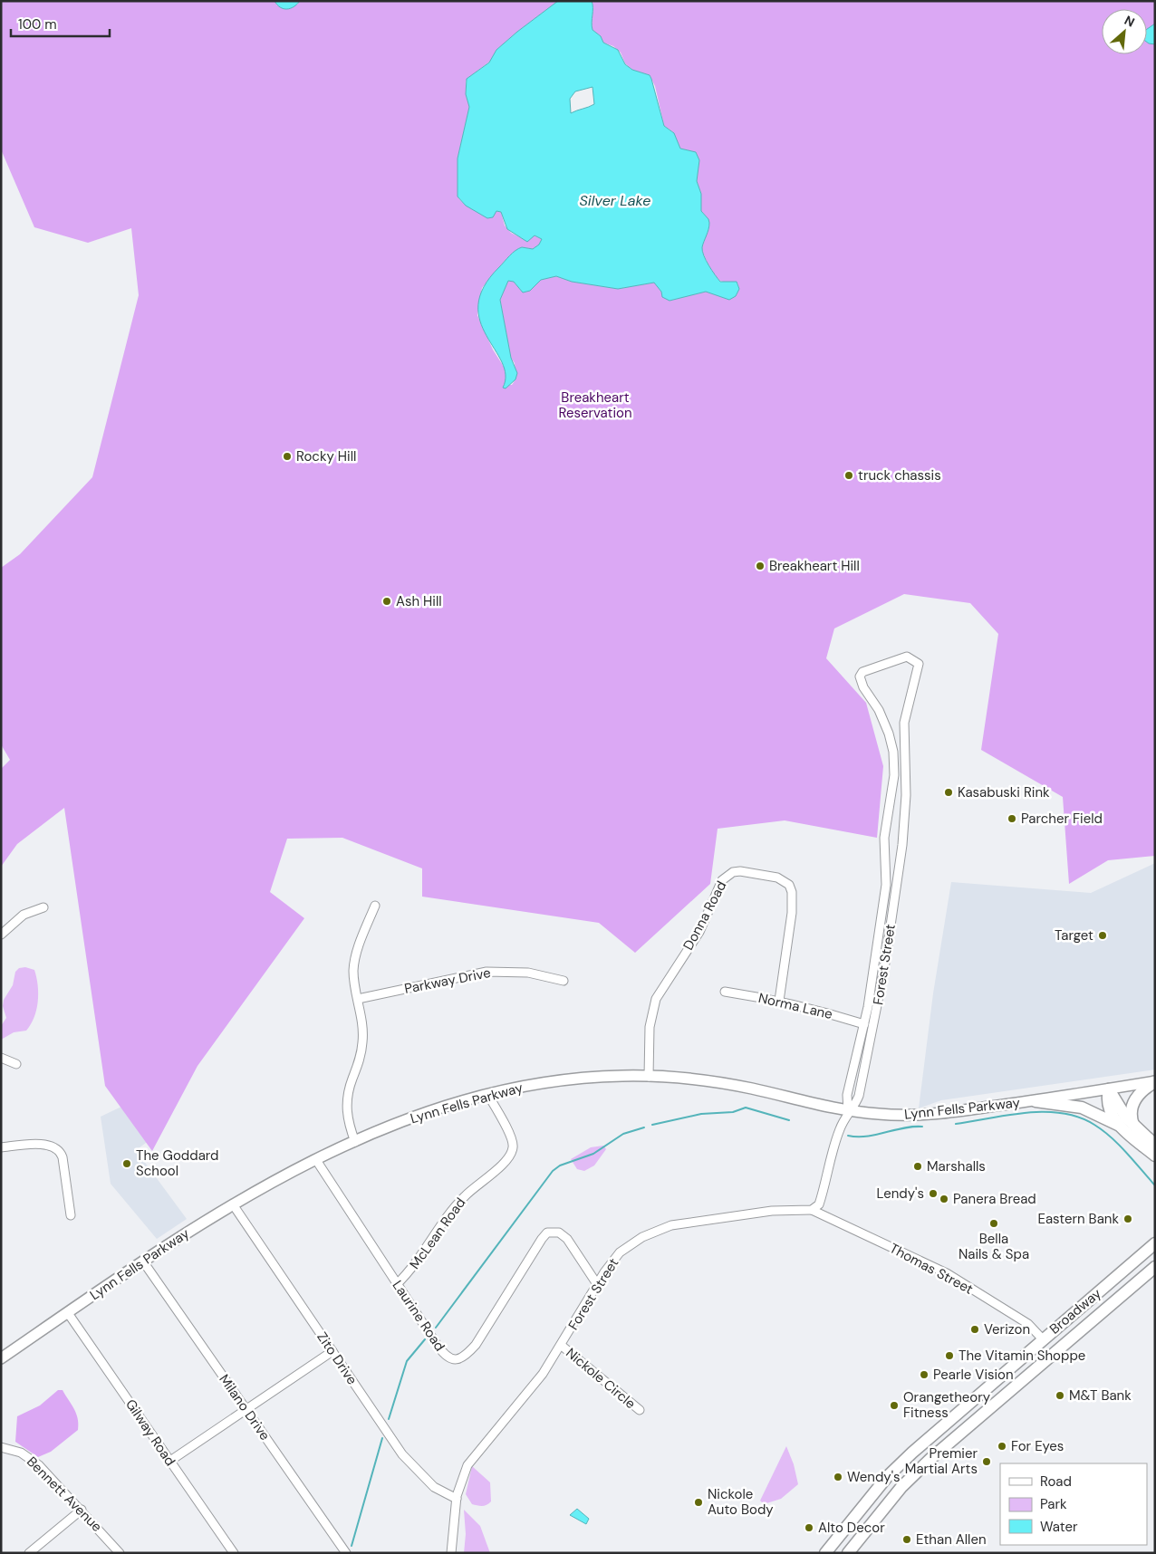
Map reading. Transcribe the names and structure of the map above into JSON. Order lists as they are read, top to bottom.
{
  "streets": {
    "highway": ["Broadway"],
    "main road": ["Lynn Fells Parkway"],
    "street": [
      "Donna Road",
      "Forest Street",
      "Parkway Drive",
      "Norma Lane",
      "McLean Road",
      "Thomas Street",
      "Laurine Road",
      "Zito Drive",
      "Nickole Circle",
      "Milano Drive",
      "Gilway Road",
      "Bennett Avenue"
    ]
  },
  "crossings": [
    ["Donna Road", "Norma Lane"],
    ["Donna Road", "Lynn Fells Parkway"],
    ["Forest Street", "Norma Lane"],
    ["Forest Street", "Lynn Fells Parkway"],
    ["Forest Street", "Thomas Street"],
    ["Forest Street", "Laurine Road"],
    ["Forest Street", "Zito Drive"],
    ["Forest Street", "Nickole Circle"],
    ["Lynn Fells Parkway", "McLean Road"],
    ["Lynn Fells Parkway", "Laurine Road"],
    ["Lynn Fells Parkway", "Zito Drive"],
    ["Lynn Fells Parkway", "Milano Drive"],
    ["Lynn Fells Parkway", "Gilway Road"],
    ["McLean Road", "Laurine Road"],
    ["Thomas Street", "Broadway"]
  ],
  "water": ["Silver Lake"],
  "parks": ["Breakheart Reservation"],
  "places": [
    "Rocky Hill",
    "truck chassis",
    "Breakheart Hill",
    "Ash Hill",
    "Kasabuski Rink",
    "Parcher Field",
    "Target",
    "The Goddard School",
    "Marshalls",
    "Lendy's",
    "Panera Bread",
    "Eastern Bank",
    "Bella Nails & Spa",
    "Verizon",
    "The Vitamin Shoppe",
    "Pearle Vision",
    "M&T Bank",
    "Orangetheory Fitness",
    "For Eyes",
    "Premier Martial Arts",
    "Wendy's",
    "Nickole Auto Body",
    "Alto Decor",
    "Ethan Allen"
  ],
  "legend": ["Road", "Park", "Water"],
  "scale_bar": "100 m",
  "north": "top right"
}
